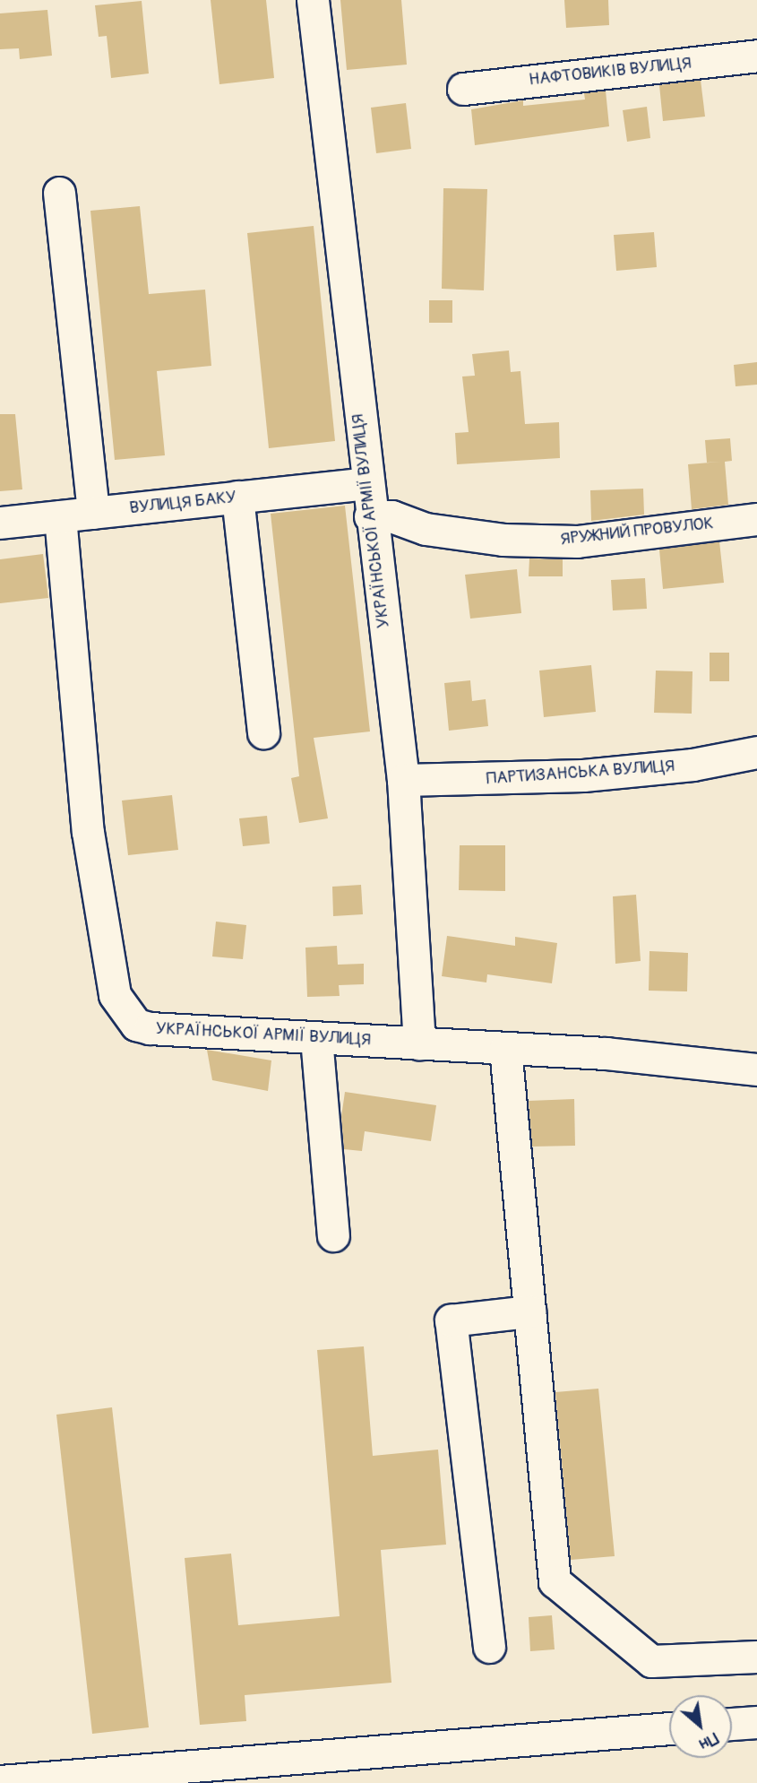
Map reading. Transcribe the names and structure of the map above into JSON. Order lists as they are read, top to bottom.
{
  "streets": {
    "street": [
      "НАФТОВИКІВ ВУЛИЦЯ",
      "ВУЛИЦЯ БАКУ",
      "УКРАЇНСЬКОЇ АРМІЇ ВУЛИЦЯ",
      "ЯРУЖНИЙ ПРОВУЛОК",
      "ПАРТИЗАНСЬКА ВУЛИЦЯ"
    ]
  },
  "crossings": [
    ["ВУЛИЦЯ БАКУ", "УКРАЇНСЬКОЇ АРМІЇ ВУЛИЦЯ"],
    ["УКРАЇНСЬКОЇ АРМІЇ ВУЛИЦЯ", "ЯРУЖНИЙ ПРОВУЛОК"],
    ["УКРАЇНСЬКОЇ АРМІЇ ВУЛИЦЯ", "ПАРТИЗАНСЬКА ВУЛИЦЯ"]
  ],
  "north": "bottom right"
}
